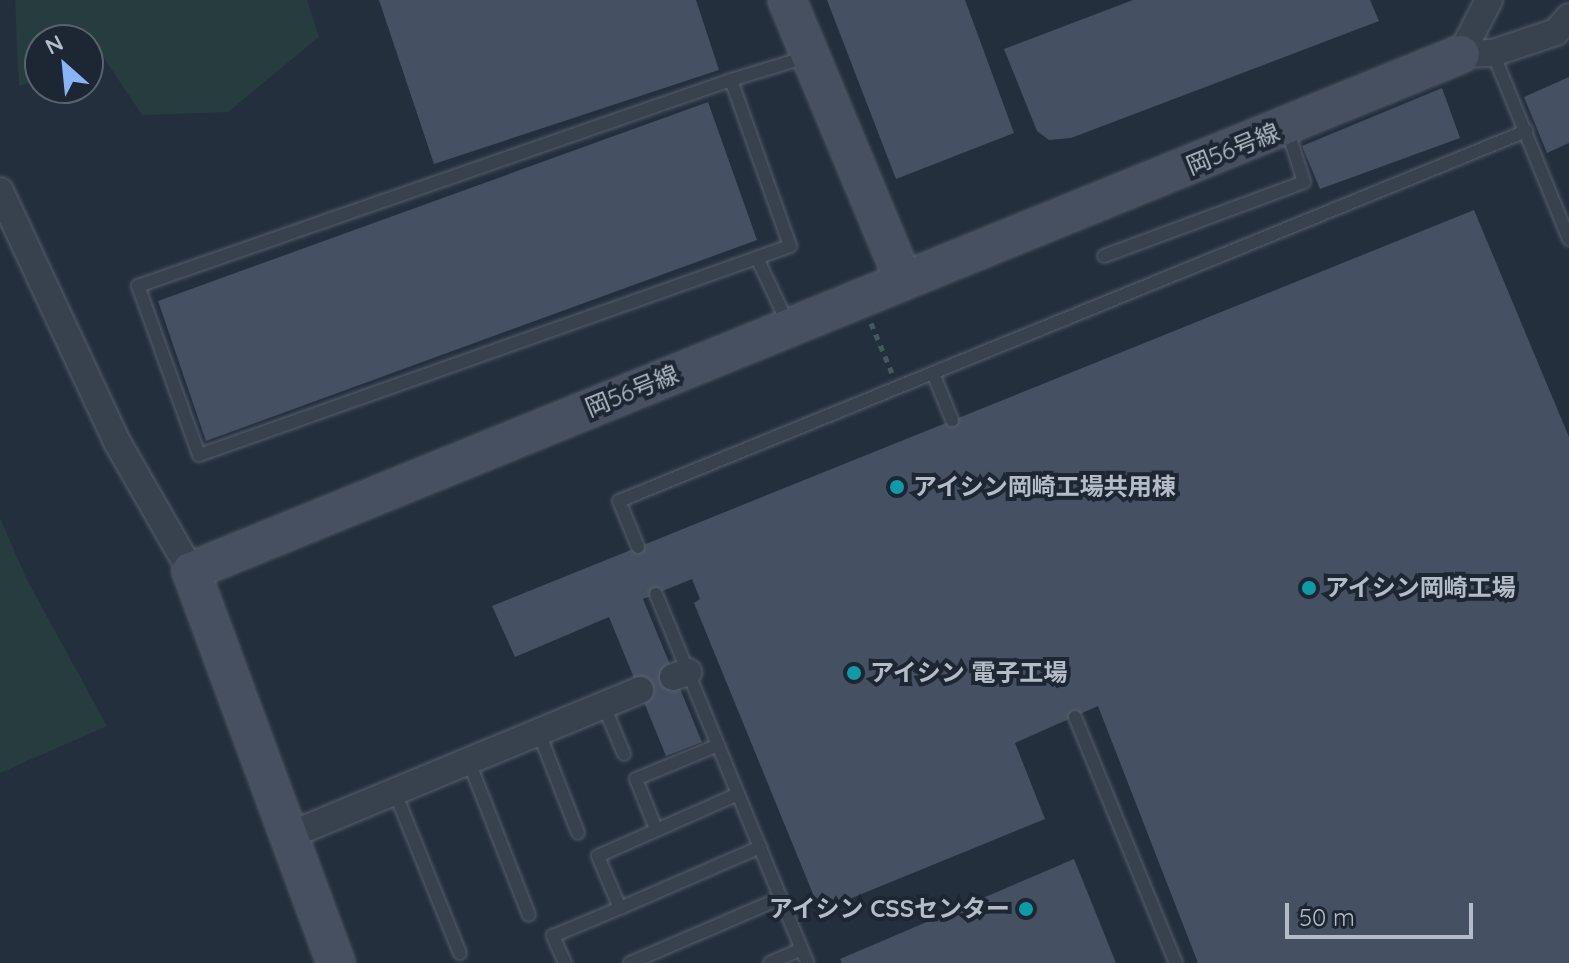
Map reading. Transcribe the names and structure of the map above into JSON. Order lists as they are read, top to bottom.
{
  "streets": {
    "street": ["岡56号線"]
  },
  "places": [
    "アイシン岡崎工場共用棟",
    "アイシン岡崎工場",
    "アイシン 電子工場",
    "アイシン CSSセンター"
  ],
  "scale_bar": "50 m",
  "north": "top left"
}
